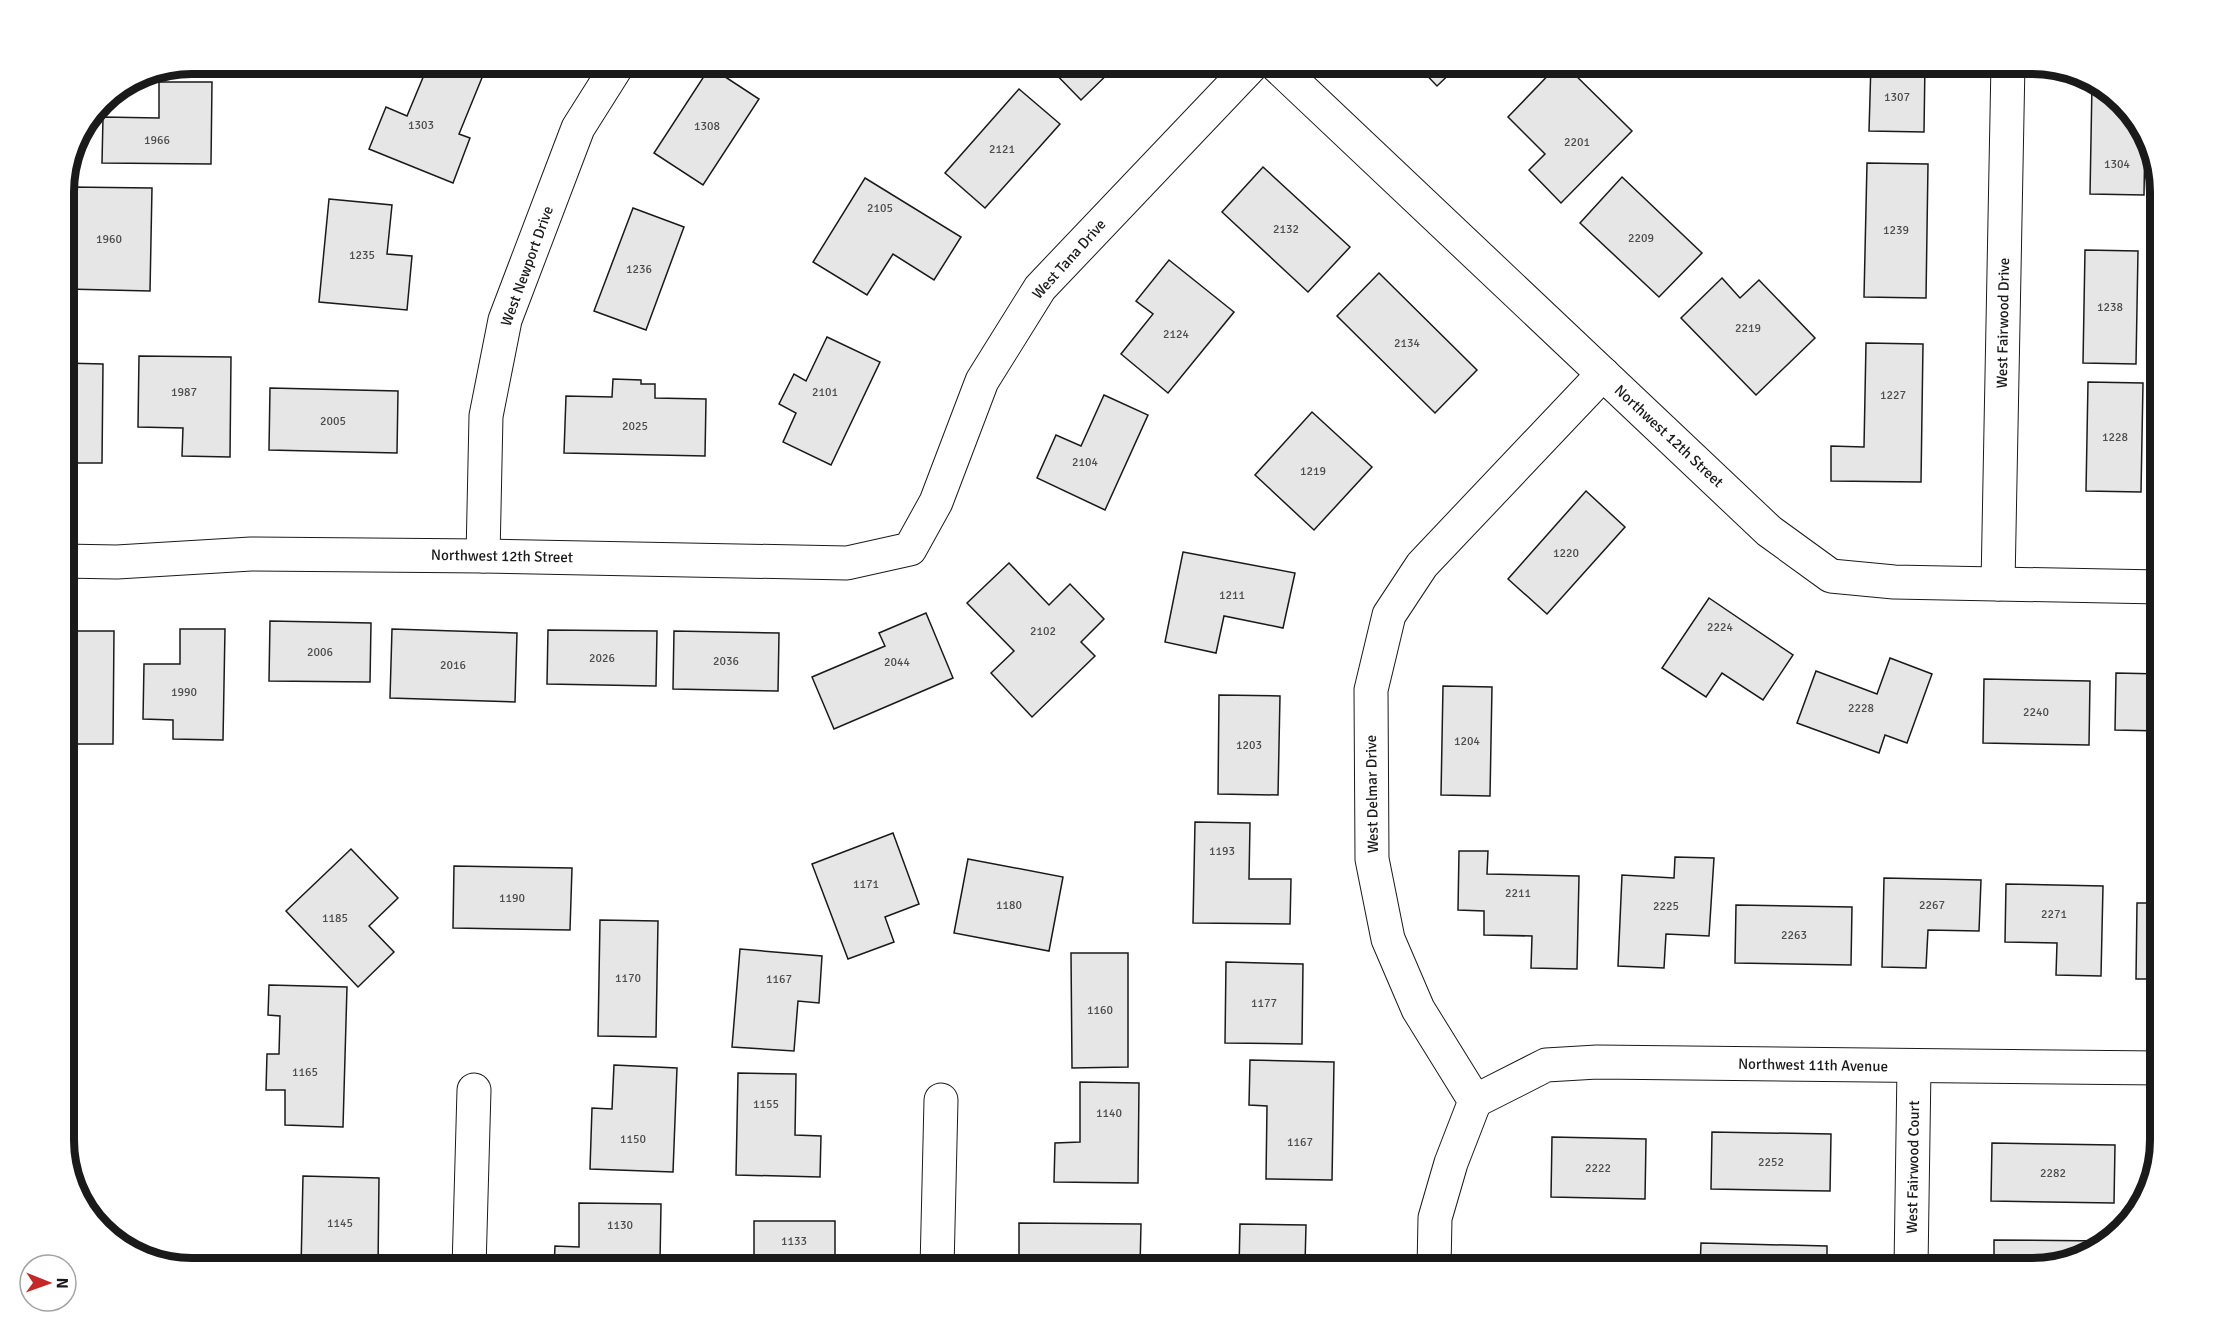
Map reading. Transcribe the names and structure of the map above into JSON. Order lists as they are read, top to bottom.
{
  "streets": {
    "street": [
      "West Tana Drive",
      "West Newport Drive",
      "West Fairwood Drive",
      "Northwest 12th Street",
      "West Delmar Drive",
      "Northwest 11th Avenue",
      "West Fairwood Court"
    ]
  },
  "crossings": [
    ["West Tana Drive", "Northwest 12th Street"],
    ["West Newport Drive", "Northwest 12th Street"],
    ["West Fairwood Drive", "Northwest 12th Street"],
    ["Northwest 12th Street", "West Delmar Drive"],
    ["West Delmar Drive", "Northwest 11th Avenue"],
    ["Northwest 11th Avenue", "West Fairwood Court"]
  ],
  "house_numbers": [
    "1307",
    "1303",
    "1308",
    "1966",
    "2201",
    "2121",
    "1304",
    "2105",
    "2132",
    "1239",
    "2209",
    "1960",
    "1235",
    "1236",
    "1238",
    "2219",
    "2124",
    "2134",
    "1987",
    "2101",
    "1227",
    "2005",
    "2025",
    "1228",
    "2104",
    "1219",
    "1220",
    "1211",
    "2224",
    "2102",
    "2006",
    "2026",
    "2036",
    "2044",
    "2016",
    "1990",
    "2228",
    "2240",
    "1204",
    "1203",
    "1193",
    "1171",
    "2211",
    "1190",
    "1180",
    "2267",
    "2225",
    "2271",
    "1185",
    "2263",
    "1170",
    "1167",
    "1177",
    "1160",
    "1165",
    "1155",
    "1140",
    "1150",
    "1167",
    "2252",
    "2222",
    "2282",
    "1145",
    "1130",
    "1133"
  ],
  "north": "right"
}
